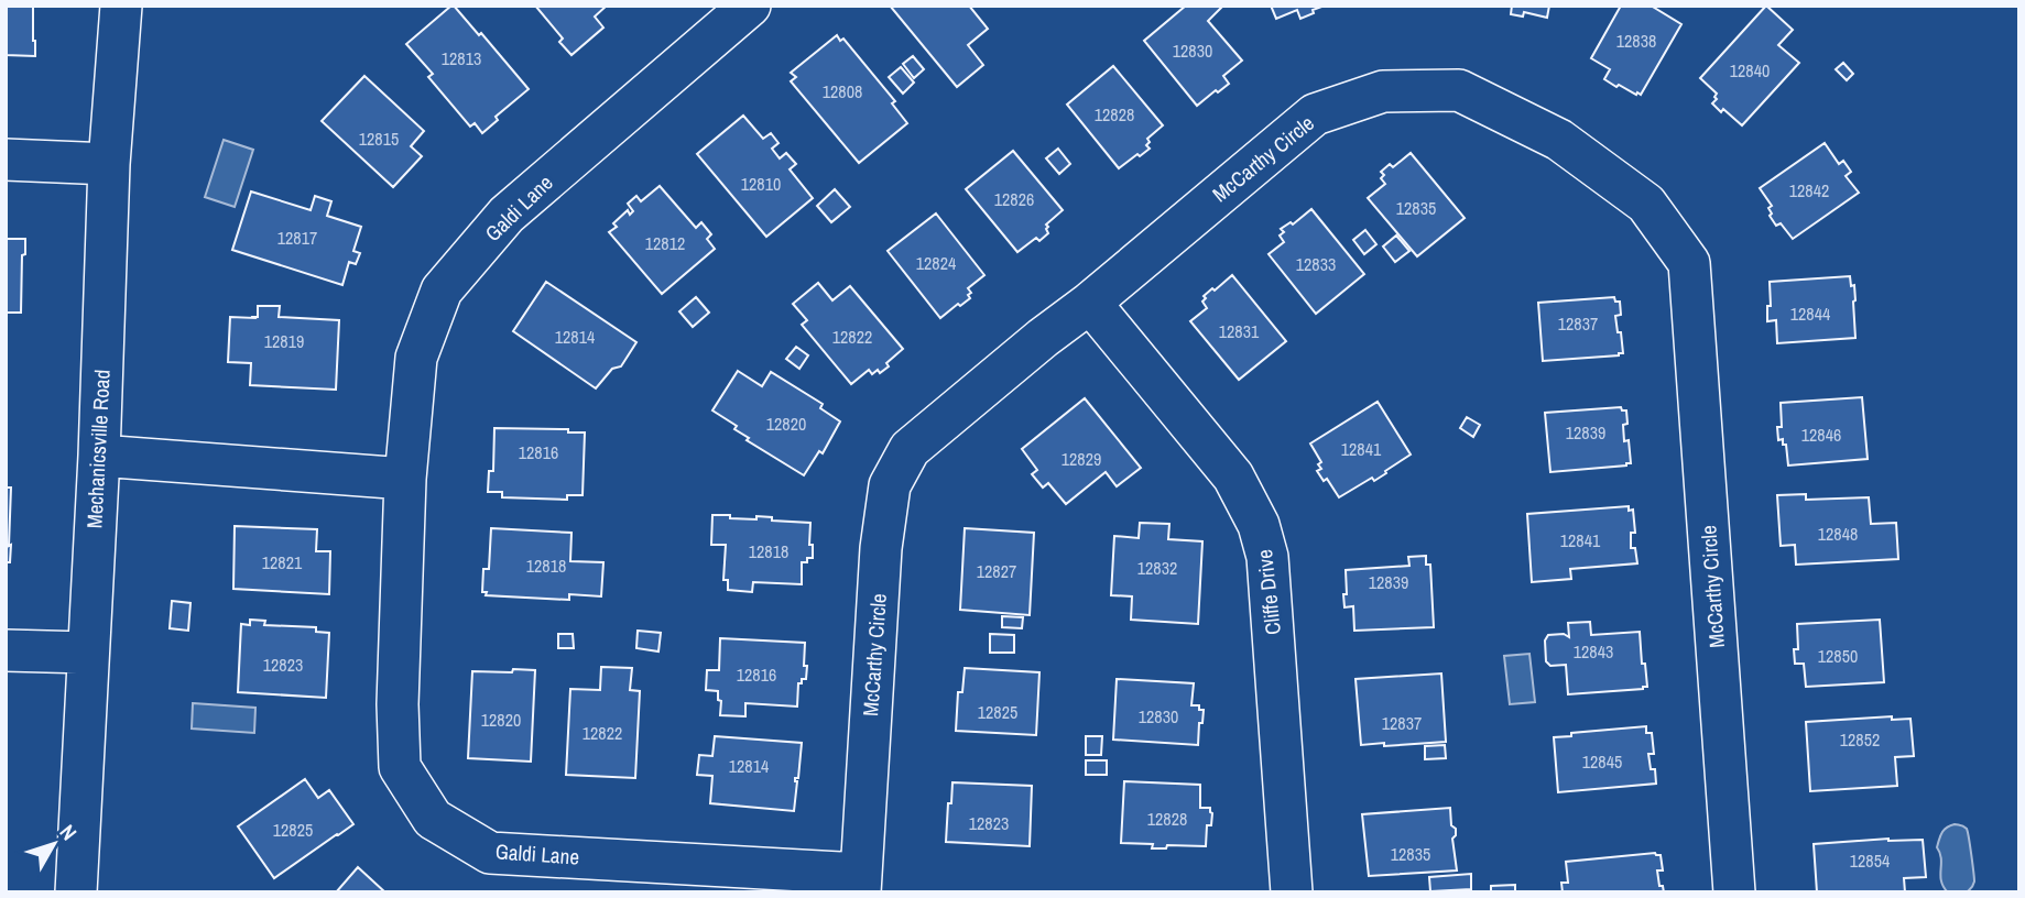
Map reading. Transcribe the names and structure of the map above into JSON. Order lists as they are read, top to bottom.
{
  "streets": {
    "street": [
      "McCarthy Circle",
      "Galdi Lane",
      "Mechanicsville Road",
      "Cliffe Drive"
    ]
  },
  "crossings": [
    ["McCarthy Circle", "Galdi Lane"],
    ["McCarthy Circle", "Cliffe Drive"]
  ],
  "house_numbers": [
    "12838",
    "12830",
    "12813",
    "12840",
    "12808",
    "12828",
    "12815",
    "12810",
    "12842",
    "12826",
    "12835",
    "12817",
    "12812",
    "12824",
    "12833",
    "12844",
    "12837",
    "12831",
    "12814",
    "12822",
    "12819",
    "12820",
    "12839",
    "12846",
    "12841",
    "12816",
    "12829",
    "12848",
    "12841",
    "12818",
    "12821",
    "12818",
    "12832",
    "12827",
    "12839",
    "12843",
    "12850",
    "12823",
    "12816",
    "12825",
    "12830",
    "12820",
    "12837",
    "12822",
    "12852",
    "12845",
    "12814",
    "12828",
    "12823",
    "12825",
    "12835",
    "12854"
  ],
  "north": "top right"
}
